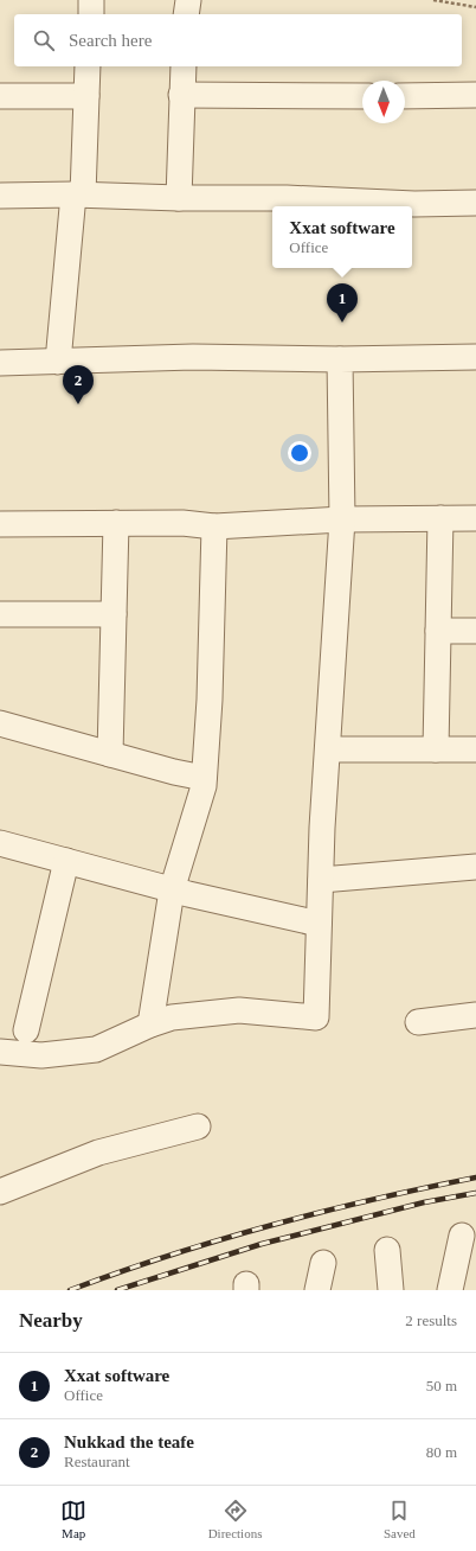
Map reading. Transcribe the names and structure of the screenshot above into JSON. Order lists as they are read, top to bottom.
{
  "north": "bottom",
  "page": {
    "search": "Search here",
    "popup": ["Xxat software", "Office"],
    "pins": ["1", "2"],
    "heading": ["Nearby", "2 results"],
    "list": [
      {
        "mark": "1",
        "name": "Xxat software",
        "note": "Office",
        "value": "50 m"
      },
      {
        "mark": "2",
        "name": "Nukkad the teafe",
        "note": "Restaurant",
        "value": "80 m"
      }
    ],
    "nav": ["Map", "Directions", "Saved"]
  }
}
